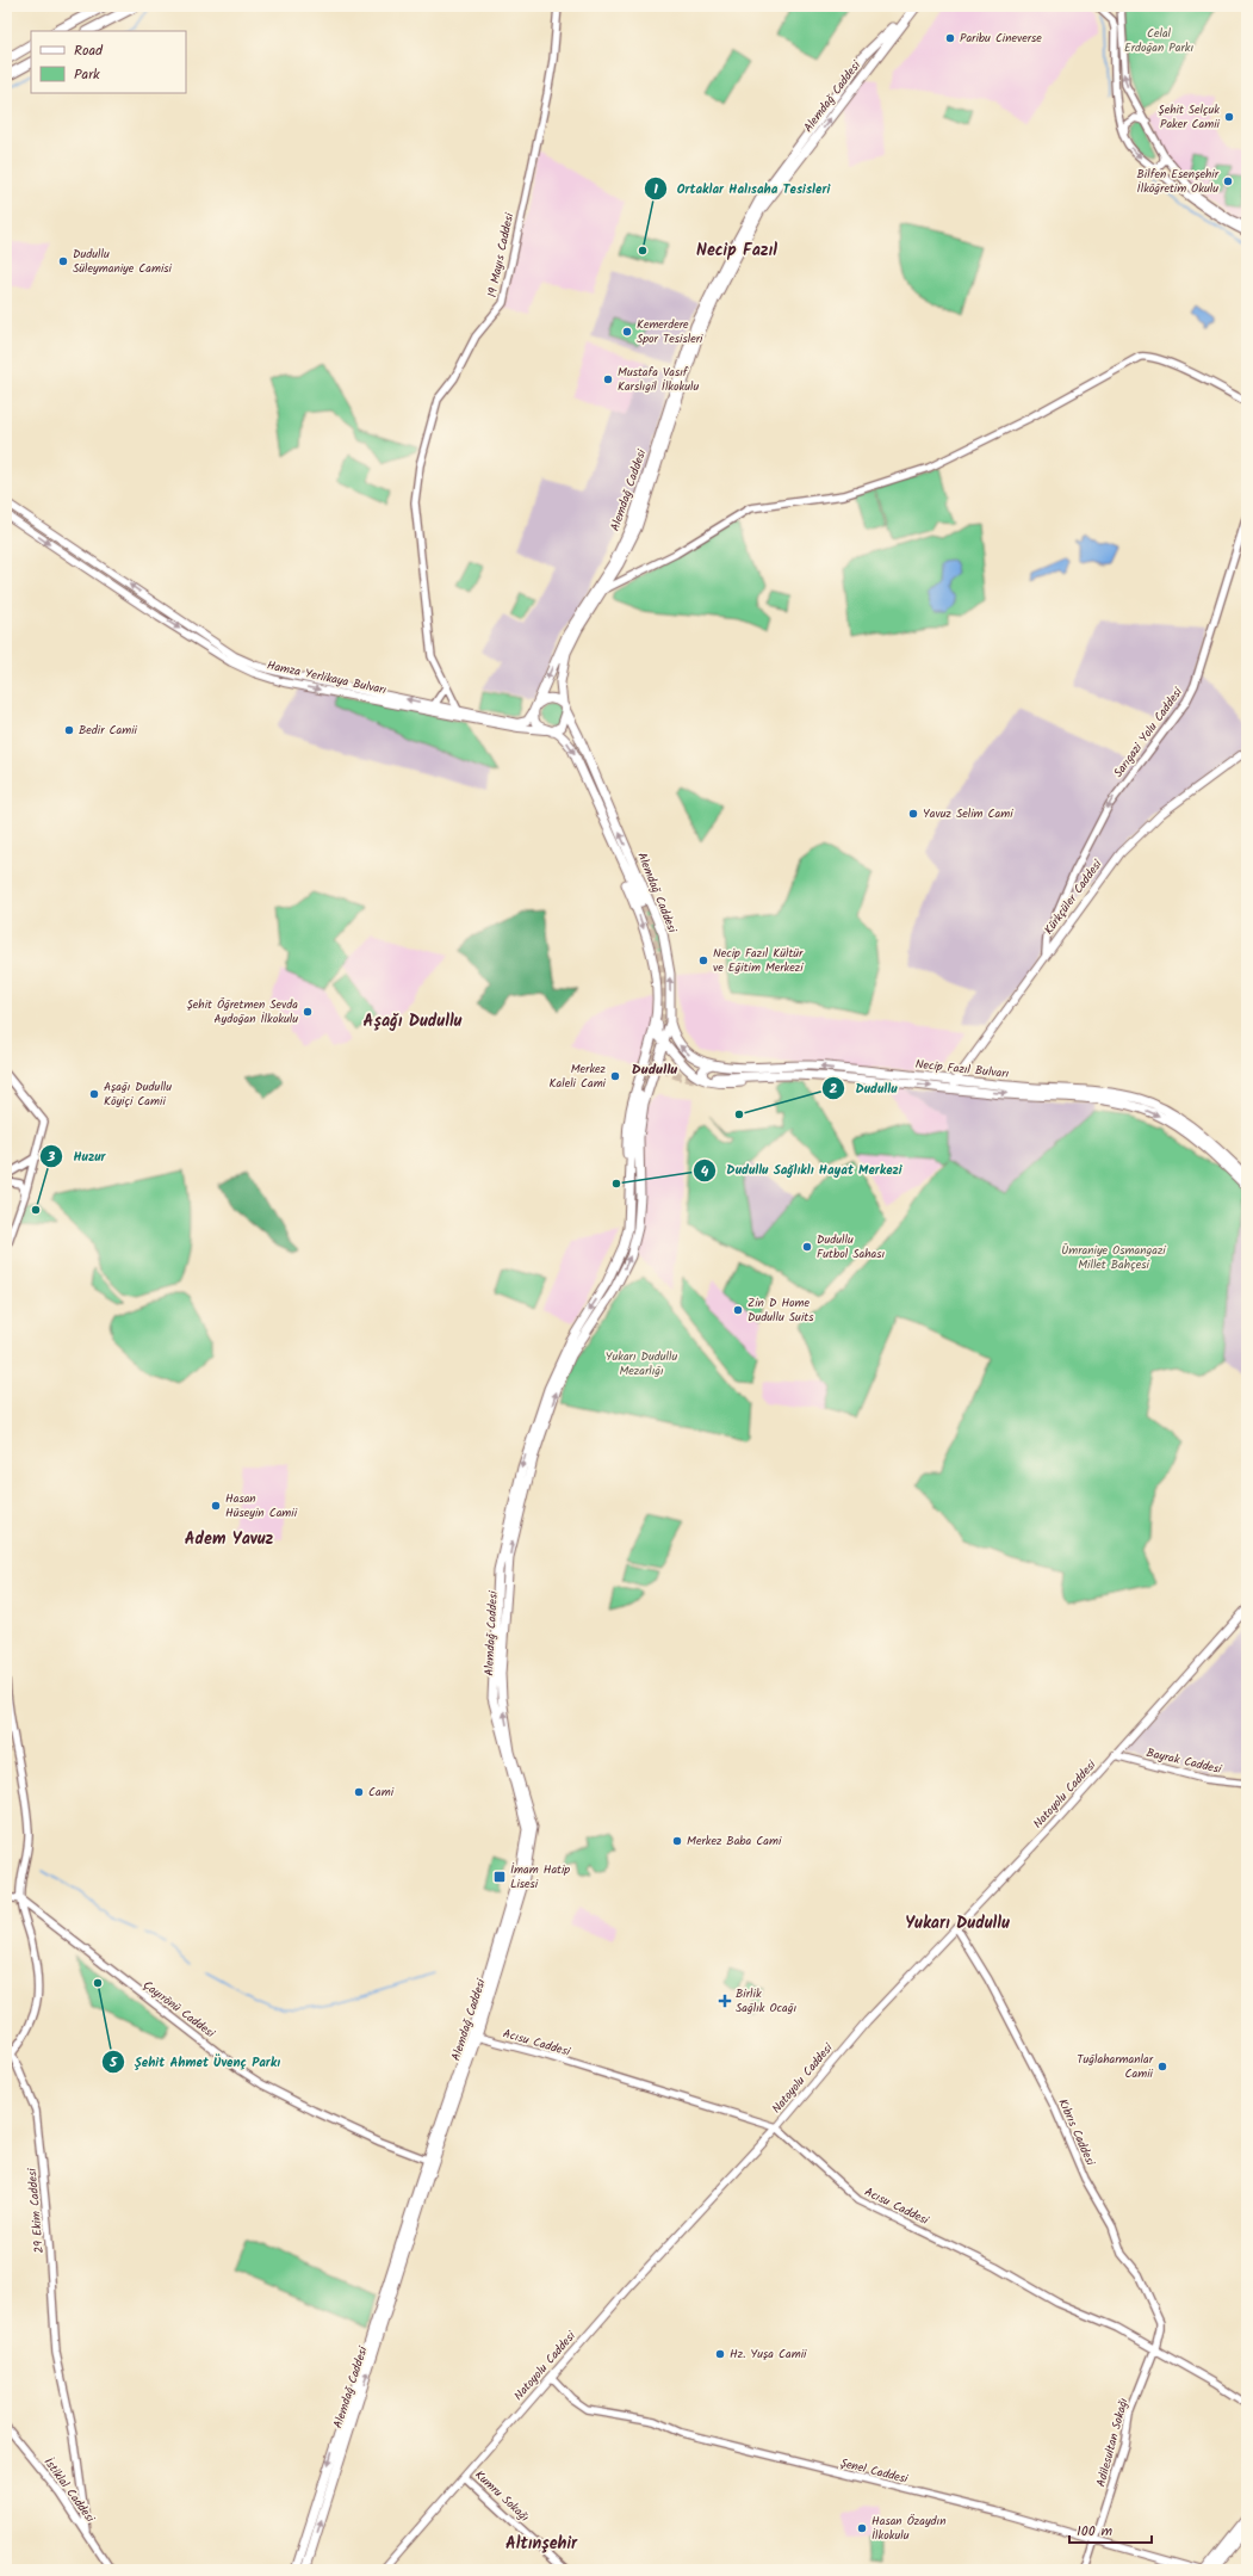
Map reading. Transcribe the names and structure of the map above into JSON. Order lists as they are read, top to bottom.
{
  "streets": {
    "main road": [
      "Alemdağ Caddesi",
      "Hamza Yerlikaya Bulvarı",
      "Kürkçüler Caddesi",
      "Necip Fazıl Bulvarı",
      "Natoyolu Caddesi"
    ],
    "street": [
      "19 Mayıs Caddesi",
      "Sarıgazi Yolu Caddesi",
      "Bayrak Caddesi",
      "Çayırönü Caddesi",
      "Acısu Caddesi",
      "Kıbrıs Caddesi",
      "29 Ekim Caddesi",
      "Adilesultan Sokağı",
      "Şenel Caddesi",
      "İstiklal Caddesi",
      "Kumru Sokağı"
    ]
  },
  "crossings": [
    ["Alemdağ Caddesi", "Hamza Yerlikaya Bulvarı"],
    ["Alemdağ Caddesi", "Necip Fazıl Bulvarı"],
    ["Alemdağ Caddesi", "Çayırönü Caddesi"],
    ["Alemdağ Caddesi", "Acısu Caddesi"],
    ["19 Mayıs Caddesi", "Hamza Yerlikaya Bulvarı"],
    ["Sarıgazi Yolu Caddesi", "Kürkçüler Caddesi"],
    ["Kürkçüler Caddesi", "Necip Fazıl Bulvarı"],
    ["Bayrak Caddesi", "Natoyolu Caddesi"],
    ["Natoyolu Caddesi", "Acısu Caddesi"],
    ["Natoyolu Caddesi", "Kıbrıs Caddesi"],
    ["Natoyolu Caddesi", "Şenel Caddesi"],
    ["Natoyolu Caddesi", "Kumru Sokağı"],
    ["Çayırönü Caddesi", "29 Ekim Caddesi"],
    ["Acısu Caddesi", "Kıbrıs Caddesi"],
    ["Acısu Caddesi", "Adilesultan Sokağı"],
    ["Kıbrıs Caddesi", "Adilesultan Sokağı"],
    ["29 Ekim Caddesi", "İstiklal Caddesi"],
    ["Adilesultan Sokağı", "Şenel Caddesi"]
  ],
  "one_way": ["Sarıgazi Yolu Caddesi"],
  "districts": [
    "Necip Fazıl",
    "Aşağı Dudullu",
    "Dudullu",
    "Adem Yavuz",
    "Yukarı Dudullu",
    "Altınşehir"
  ],
  "parks": ["Celal Erdoğan Parkı", "Ümraniye Osmangazi Millet Bahçesi", "Yukarı Dudullu Mezarlığı"],
  "places": {
    "other": [
      "Paribu Cineverse",
      "Şehit Selçuk Paker Camii",
      "Bilfen Esenşehir İlköğretim Okulu",
      "Ortaklar Halısaha Tesisleri",
      "Dudullu Süleymaniye Camisi",
      "Kemerdere Spor Tesisleri",
      "Mustafa Vasıf Karslıgil İlkokulu",
      "Bedir Camii",
      "Yavuz Selim Cami",
      "Necip Fazıl Kültür ve Eğitim Merkezi",
      "Şehit Öğretmen Sevda Aydoğan İlkokulu",
      "Merkez Kaleli Cami",
      "Aşağı Dudullu Köyiçi Camii",
      "Dudullu",
      "Dudullu Sağlıklı Hayat Merkezi",
      "Huzur",
      "Dudullu Futbol Sahası",
      "Zin D Home Dudullu Suits",
      "Hasan Hüseyin Camii",
      "Cami",
      "Merkez Baba Cami",
      "Şehit Ahmet Üvenç Parkı",
      "Tuğlaharmanlar Camii",
      "Hz. Yuşa Camii",
      "Hasan Özaydın İlkokulu"
    ],
    "transit": ["İmam Hatip Lisesi"],
    "health": ["Birlik Sağlık Ocağı"]
  },
  "legend": ["Road", "Park"],
  "scale_bar": "100 m"
}
